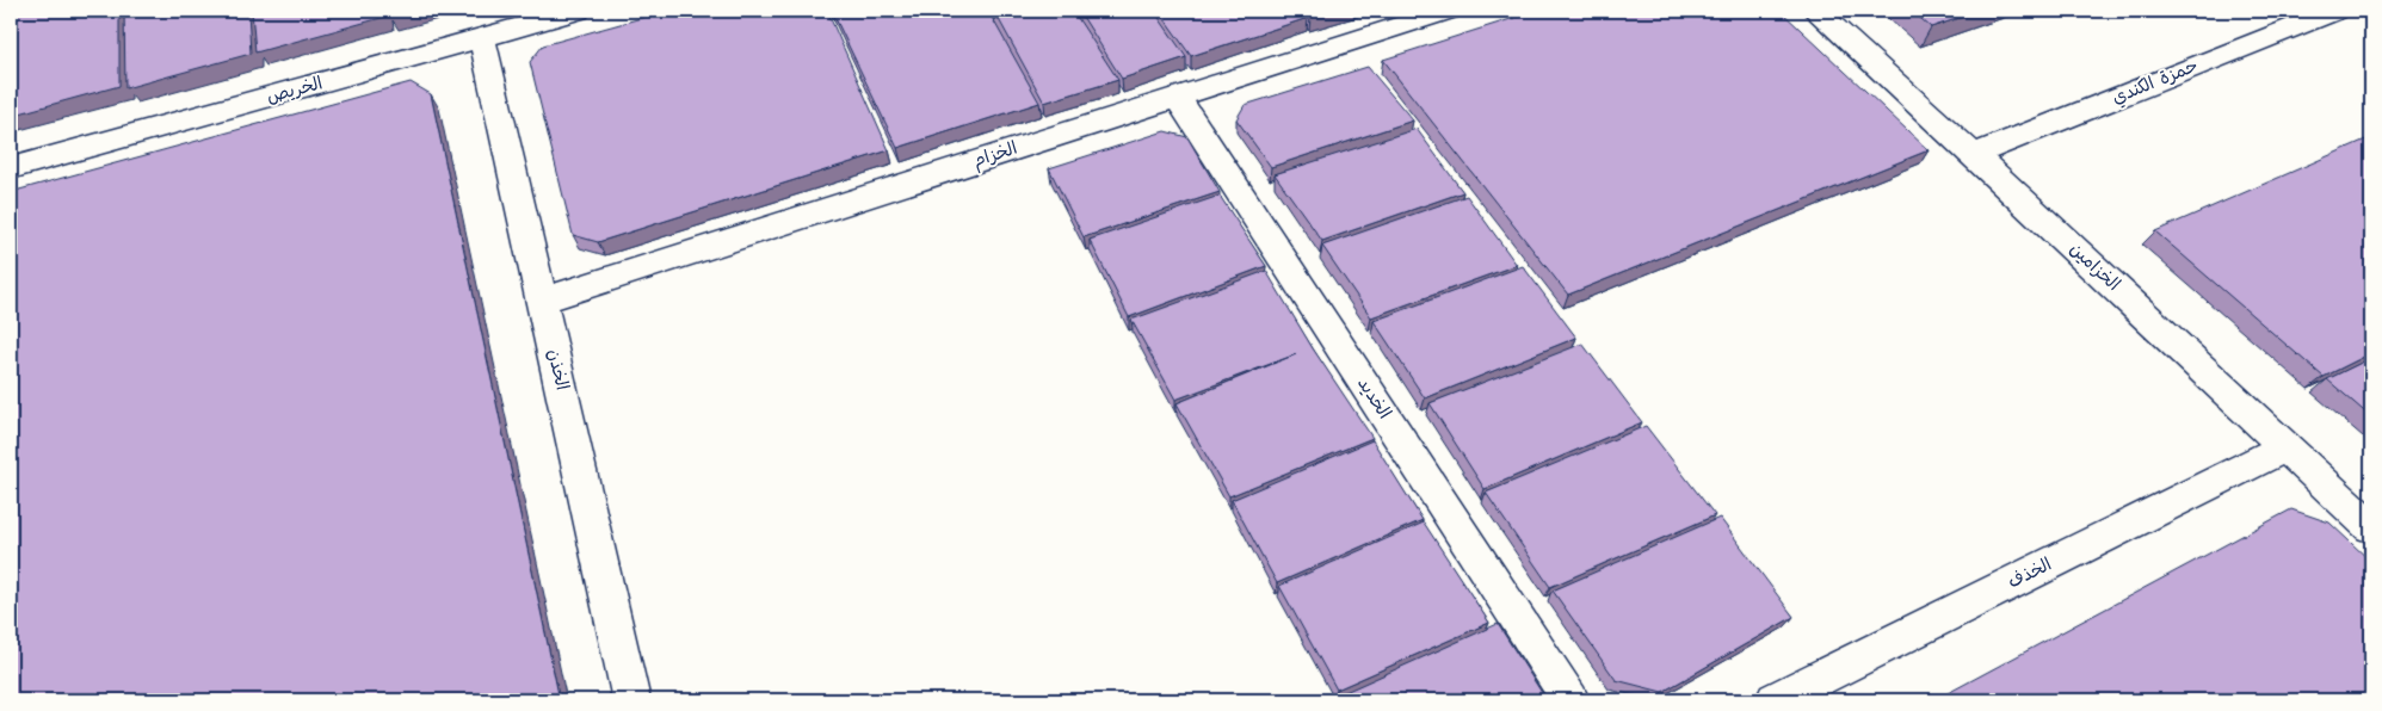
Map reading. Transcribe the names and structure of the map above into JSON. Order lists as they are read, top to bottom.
{
  "streets": {
    "street": [
      "حمزة الكندي",
      "الخريص",
      "الخزام",
      "الخزامين",
      "الخذن",
      "الخديد",
      "الخذف"
    ]
  },
  "crossings": [
    ["حمزة الكندي", "الخزامين"],
    ["الخريص", "الخذن"],
    ["الخزام", "الخذن"],
    ["الخزام", "الخديد"],
    ["الخزامين", "الخذف"]
  ]
}
